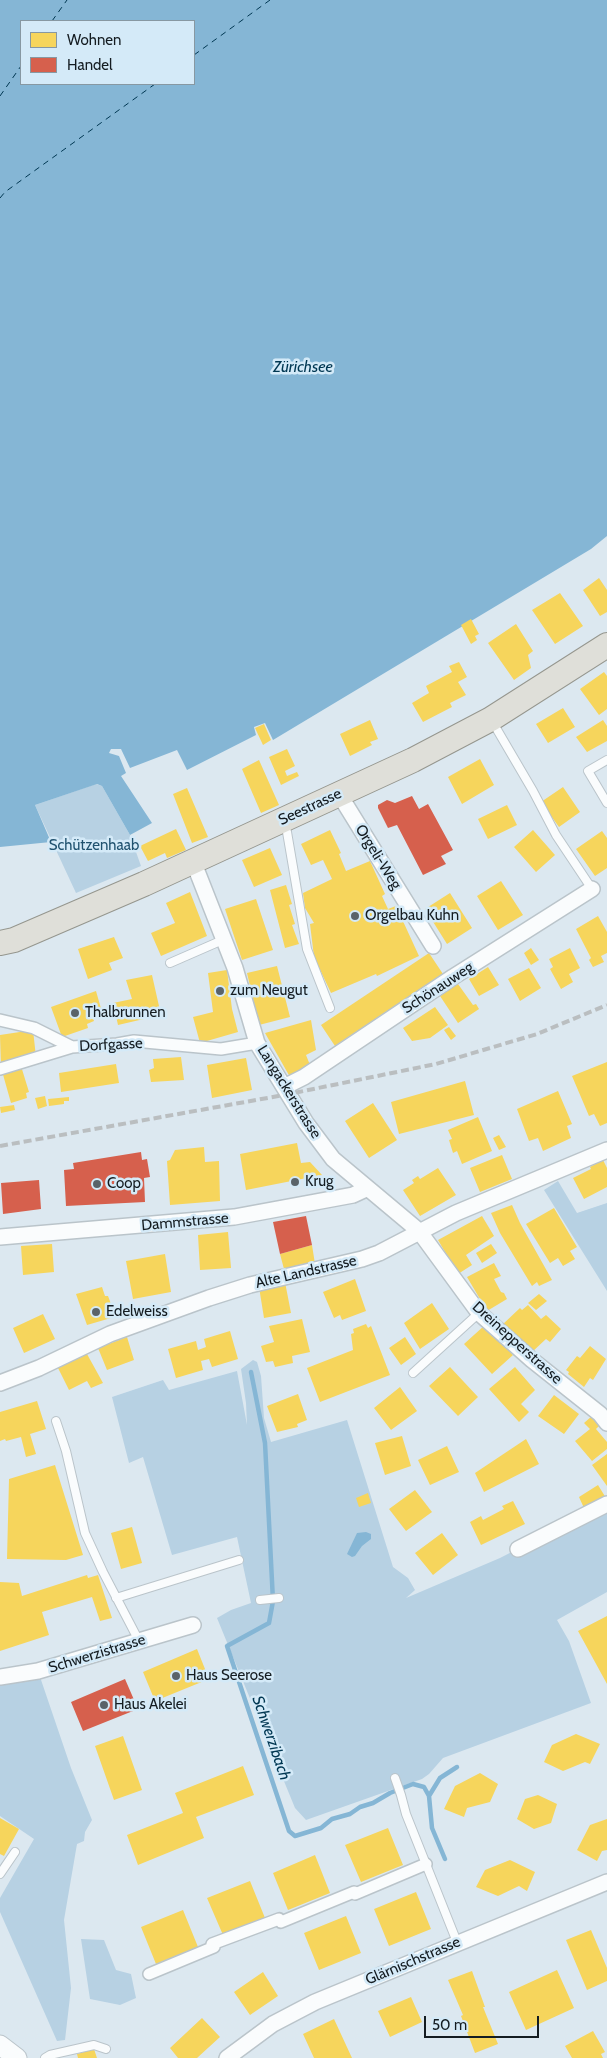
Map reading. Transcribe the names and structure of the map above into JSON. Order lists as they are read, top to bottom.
{
  "streets": {
    "main road": ["Seestrasse"],
    "street": [
      "Orgeli-Weg",
      "Schönauweg",
      "Dorfgasse",
      "Langackerstrasse",
      "Dammstrasse",
      "Alte Landstrasse",
      "Dreinepperstrasse",
      "Schwerzistrasse",
      "Glärnischstrasse"
    ]
  },
  "crossings": [
    ["Seestrasse", "Orgeli-Weg"],
    ["Seestrasse", "Langackerstrasse"],
    ["Schönauweg", "Langackerstrasse"],
    ["Dorfgasse", "Langackerstrasse"],
    ["Langackerstrasse", "Dammstrasse"],
    ["Langackerstrasse", "Alte Landstrasse"],
    ["Langackerstrasse", "Dreinepperstrasse"],
    ["Alte Landstrasse", "Dreinepperstrasse"]
  ],
  "water": ["Zürichsee", "Schwerzibach"],
  "parks": ["Schützenhaab"],
  "places": [
    "Orgelbau Kuhn",
    "zum Neugut",
    "Thalbrunnen",
    "Krug",
    "Coop",
    "Edelweiss",
    "Haus Seerose",
    "Haus Akelei"
  ],
  "legend": ["Wohnen", "Handel"],
  "scale_bar": "50 m"
}
